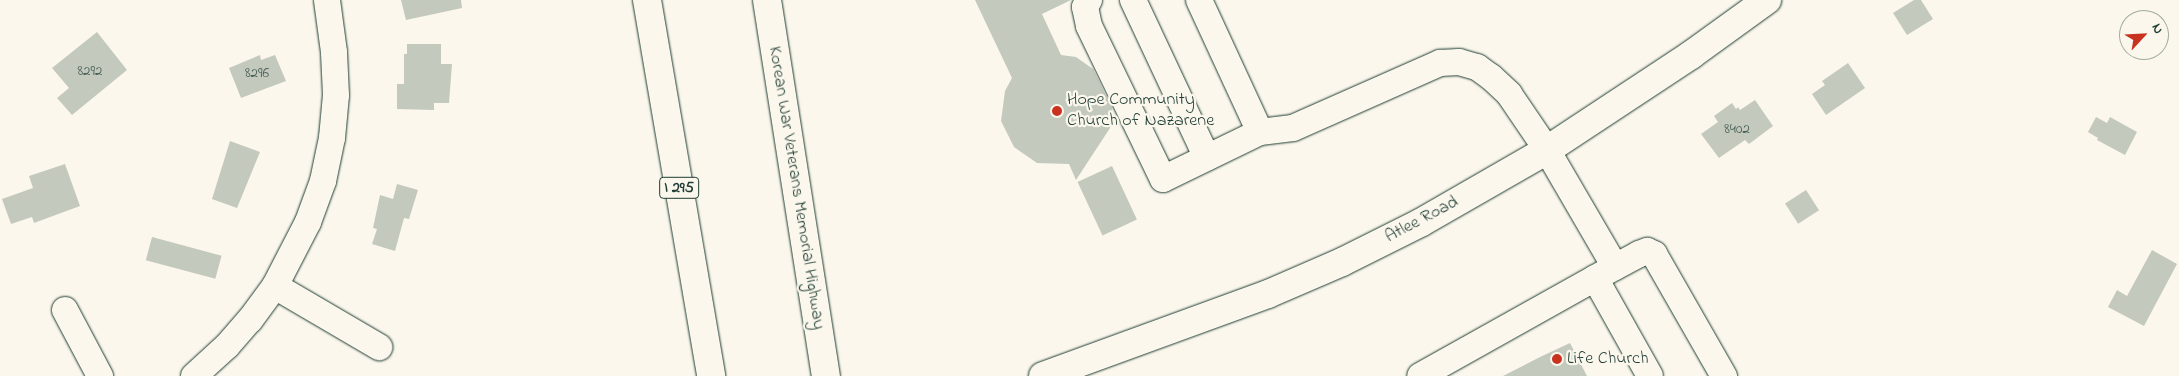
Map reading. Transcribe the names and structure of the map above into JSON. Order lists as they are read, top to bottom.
{
  "streets": {
    "main road": ["I 295", "Korean War Veterans Memorial Highway", "Atlee Road"]
  },
  "places": ["Hope Community Church of Nazarene", "Life Church"],
  "house_numbers": ["8292", "8296", "8402"],
  "north": "top right"
}
